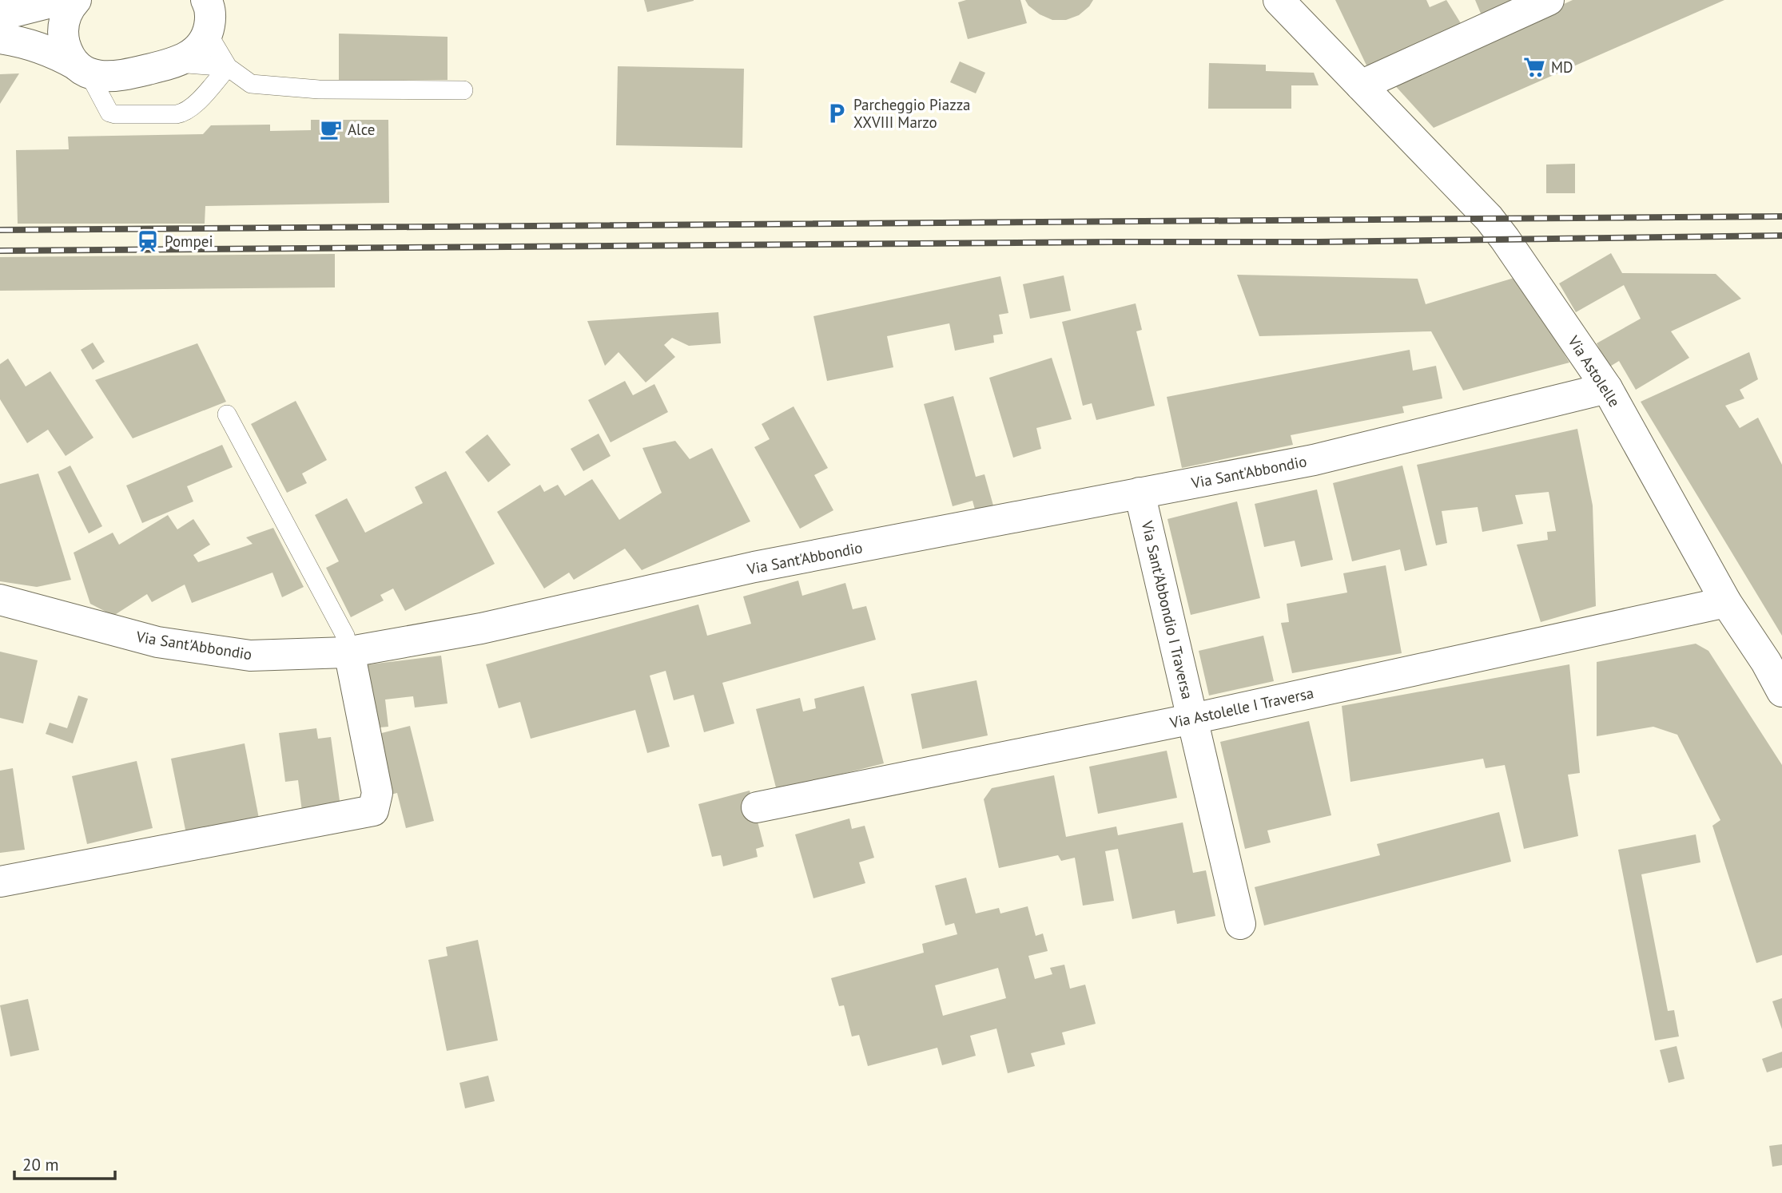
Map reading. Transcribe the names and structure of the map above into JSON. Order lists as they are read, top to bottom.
{
  "streets": {
    "street": [
      "Via Astolelle",
      "Via Sant'Abbondio",
      "Via Sant'Abbondio I Traversa",
      "Via Astolelle I Traversa"
    ]
  },
  "crossings": [
    ["Via Astolelle", "Via Sant'Abbondio"],
    ["Via Astolelle", "Via Astolelle I Traversa"],
    ["Via Sant'Abbondio", "Via Sant'Abbondio I Traversa"],
    ["Via Sant'Abbondio I Traversa", "Via Astolelle I Traversa"]
  ],
  "places": {
    "supermarket": ["MD"],
    "parking": ["Parcheggio Piazza XXVIII Marzo"],
    "cafe": ["Alce"],
    "station": ["Pompei"]
  },
  "scale_bar": "20 m"
}
